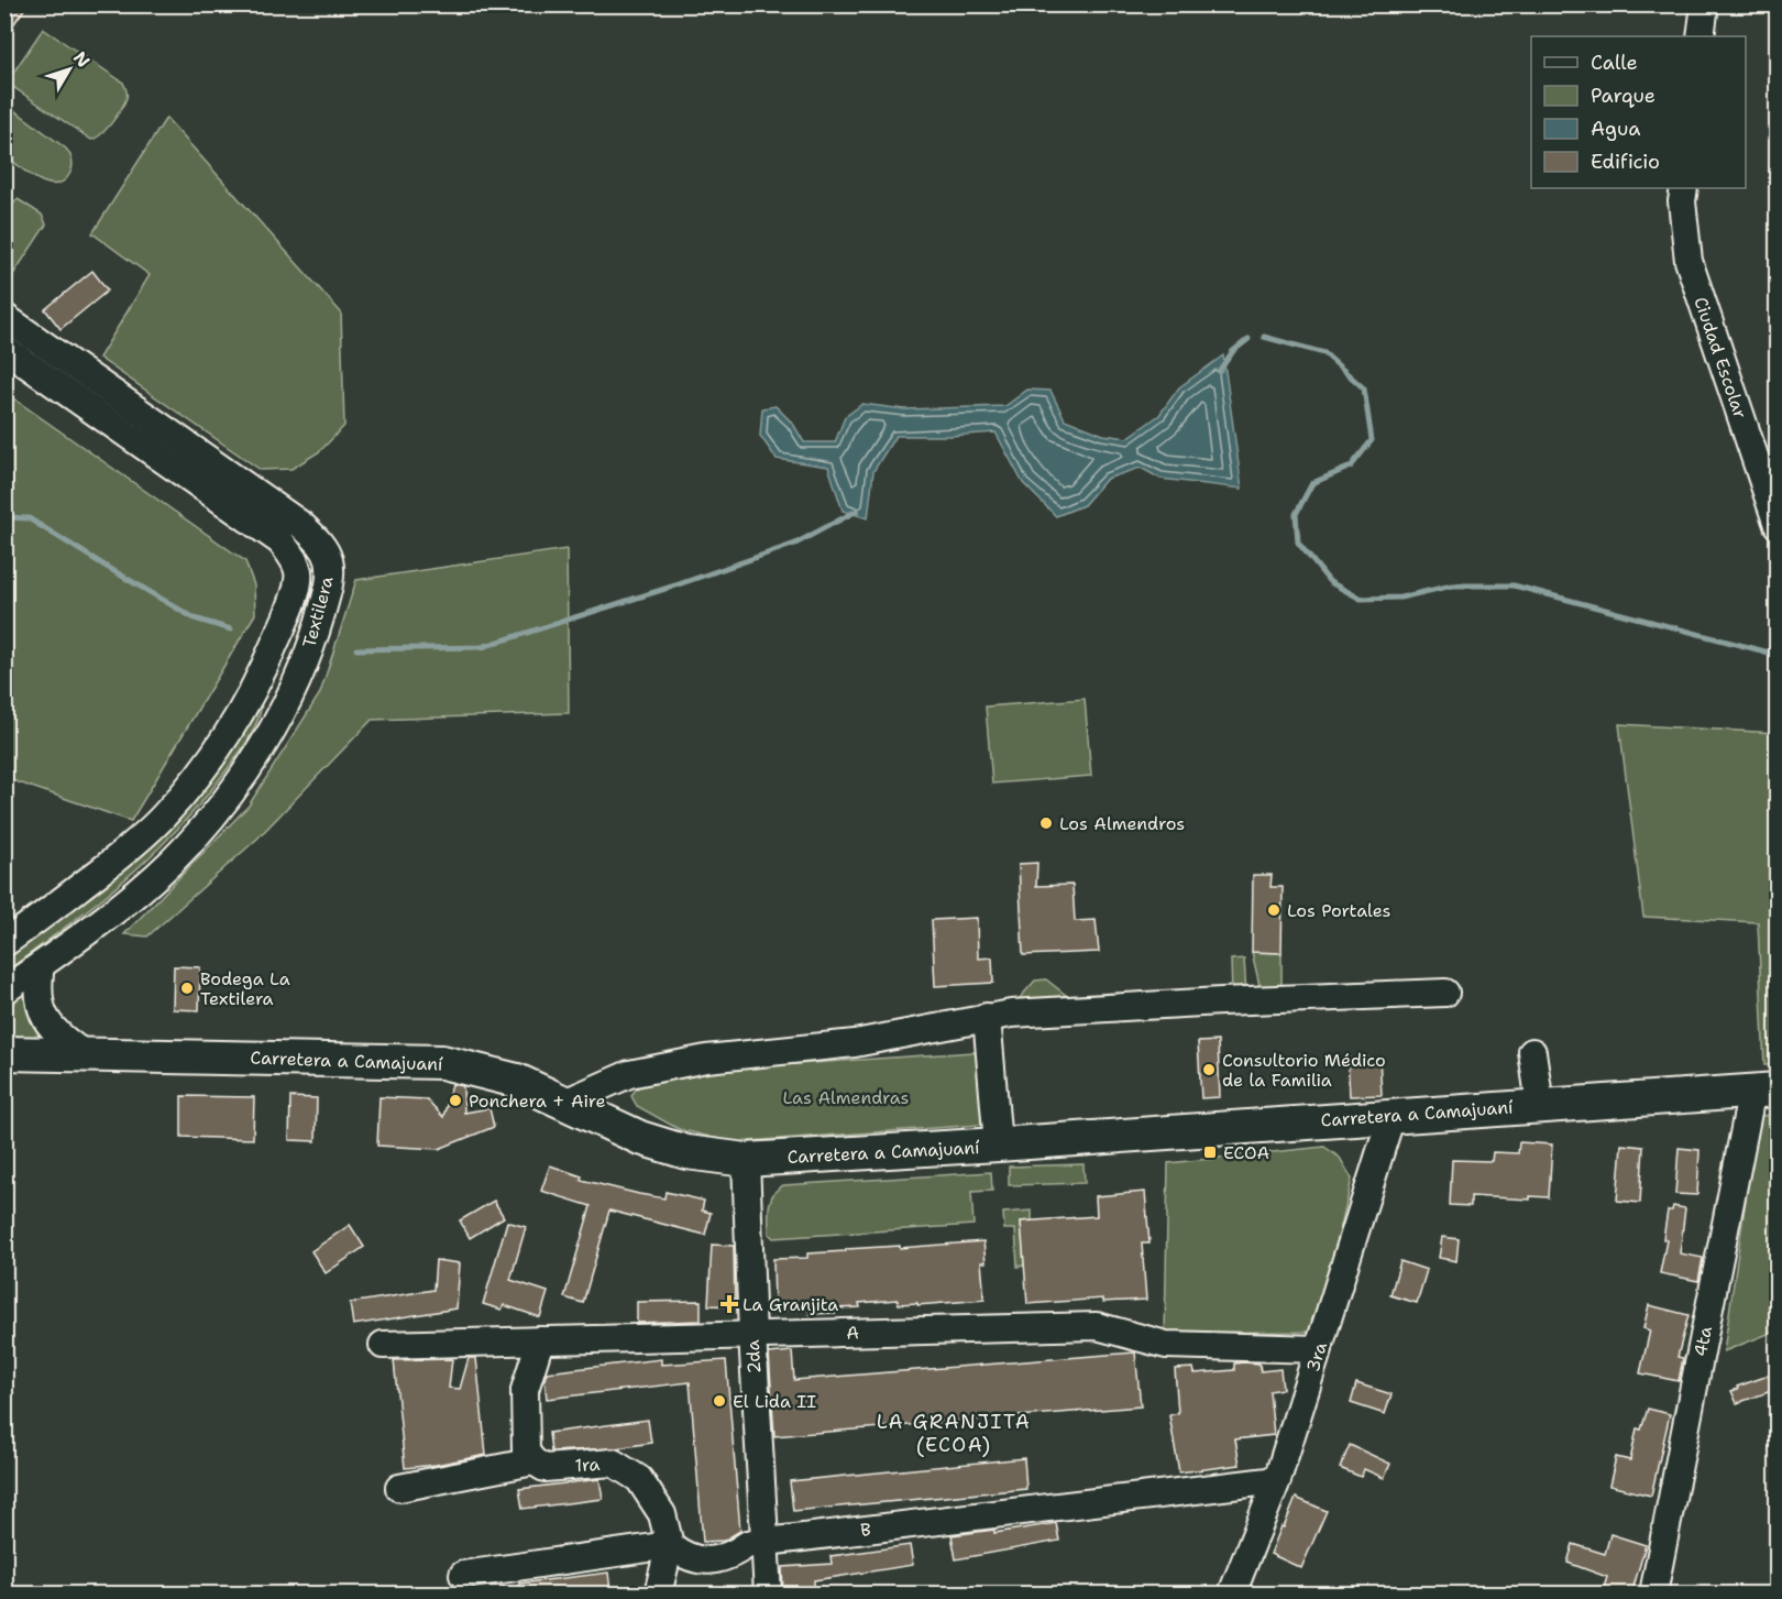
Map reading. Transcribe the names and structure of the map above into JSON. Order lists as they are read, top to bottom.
{
  "streets": {
    "main road": ["Carretera a Camajuaní"],
    "street": [
      "Ciudad Escolar",
      "Textilera",
      "A",
      "4ta",
      "2da",
      "3ra",
      "1ra",
      "B"
    ]
  },
  "crossings": [
    ["Carretera a Camajuaní", "4ta"],
    ["Carretera a Camajuaní", "2da"],
    ["Carretera a Camajuaní", "3ra"],
    ["A", "2da"],
    ["A", "3ra"],
    ["2da", "B"],
    ["3ra", "B"],
    ["1ra", "B"]
  ],
  "districts": ["LA GRANJITA (ECOA)"],
  "parks": ["Las Almendras"],
  "places": {
    "other": [
      "Los Almendros",
      "Los Portales",
      "Bodega La Textilera",
      "Consultorio Médico de la Familia",
      "Ponchera + Aire",
      "El Lida II"
    ],
    "transit": ["ECOA"],
    "health": ["La Granjita"]
  },
  "legend": [
    "Calle",
    "Parque",
    "Agua",
    "Edificio"
  ],
  "north": "top right"
}
